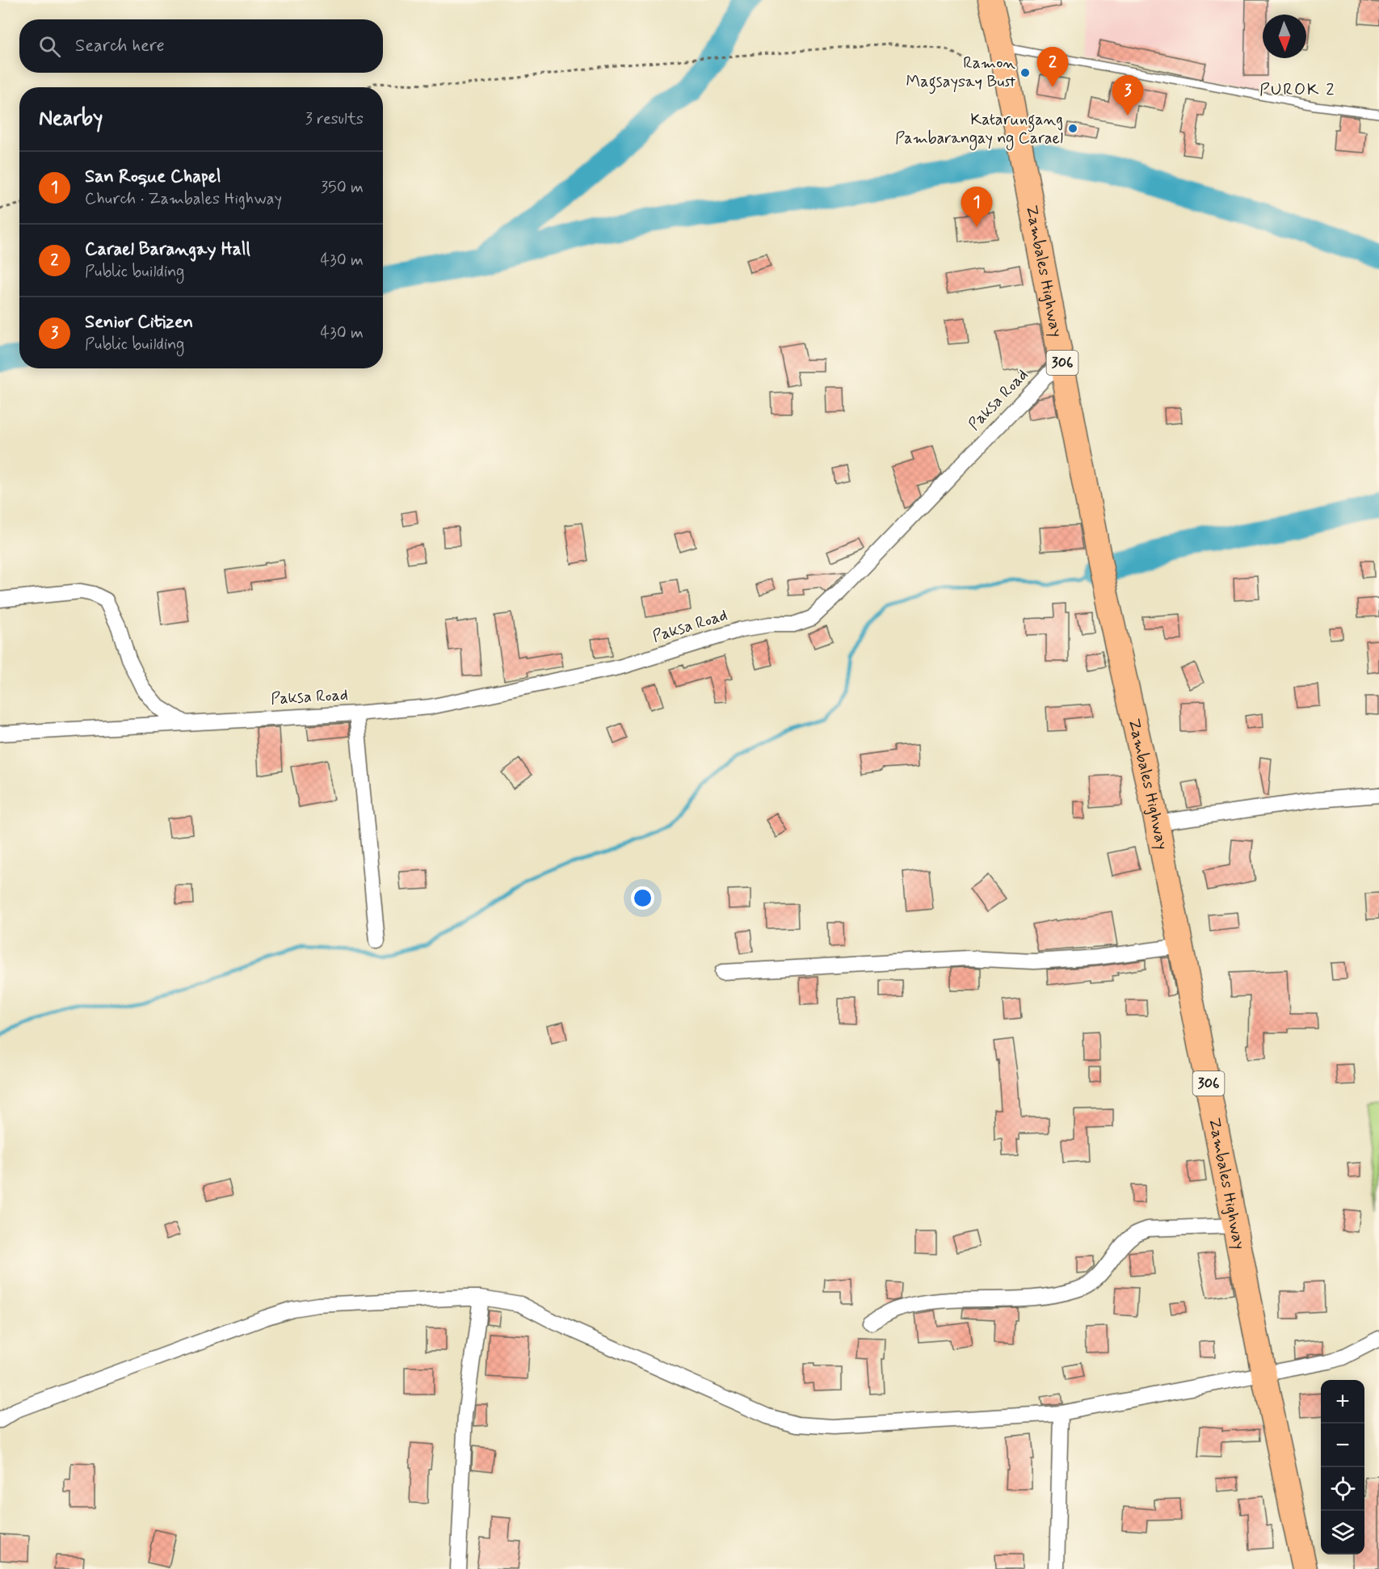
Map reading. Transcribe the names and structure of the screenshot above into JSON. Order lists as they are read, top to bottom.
{
  "streets": {
    "main road": ["Zambales Highway", "306"],
    "street": ["Paksa Road"]
  },
  "crossings": [
    ["Zambales Highway", "Paksa Road"]
  ],
  "districts": ["PUROK 2"],
  "places": ["Ramon Magsaysay Bust", "Katarungang Pambarangay ng Carael"],
  "north": "bottom",
  "page": {
    "search": "Search here",
    "pins": ["2", "3", "1"],
    "heading": ["Nearby", "3 results"],
    "list": [
      {
        "mark": "1",
        "name": "San Roque Chapel",
        "note": "Church · Zambales Highway",
        "value": "350 m"
      },
      {
        "mark": "2",
        "name": "Carael Barangay Hall",
        "note": "Public building",
        "value": "430 m"
      },
      {
        "mark": "3",
        "name": "Senior Citizen",
        "note": "Public building",
        "value": "430 m"
      }
    ],
    "map_buttons": ["+", "−"]
  }
}
